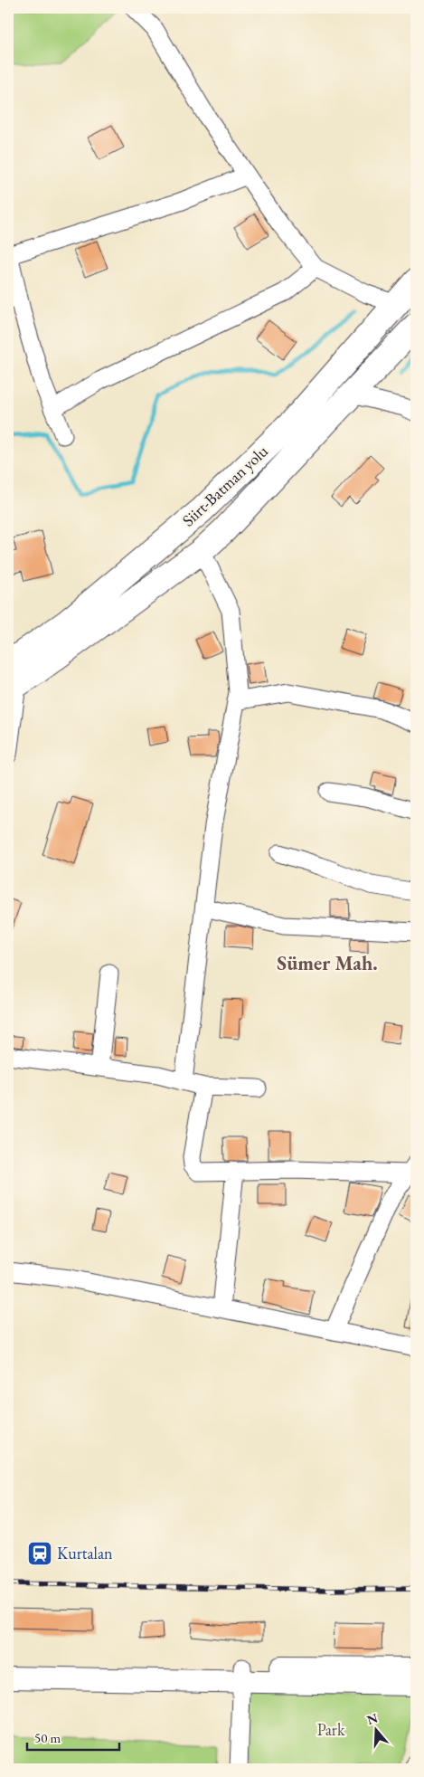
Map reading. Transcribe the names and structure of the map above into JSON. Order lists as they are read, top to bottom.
{
  "streets": {
    "highway": ["Siirt-Batman yolu"]
  },
  "districts": ["Sümer Mah."],
  "parks": ["Park"],
  "places": {
    "station": ["Kurtalan"]
  },
  "scale_bar": "50 m",
  "north": "top"
}
